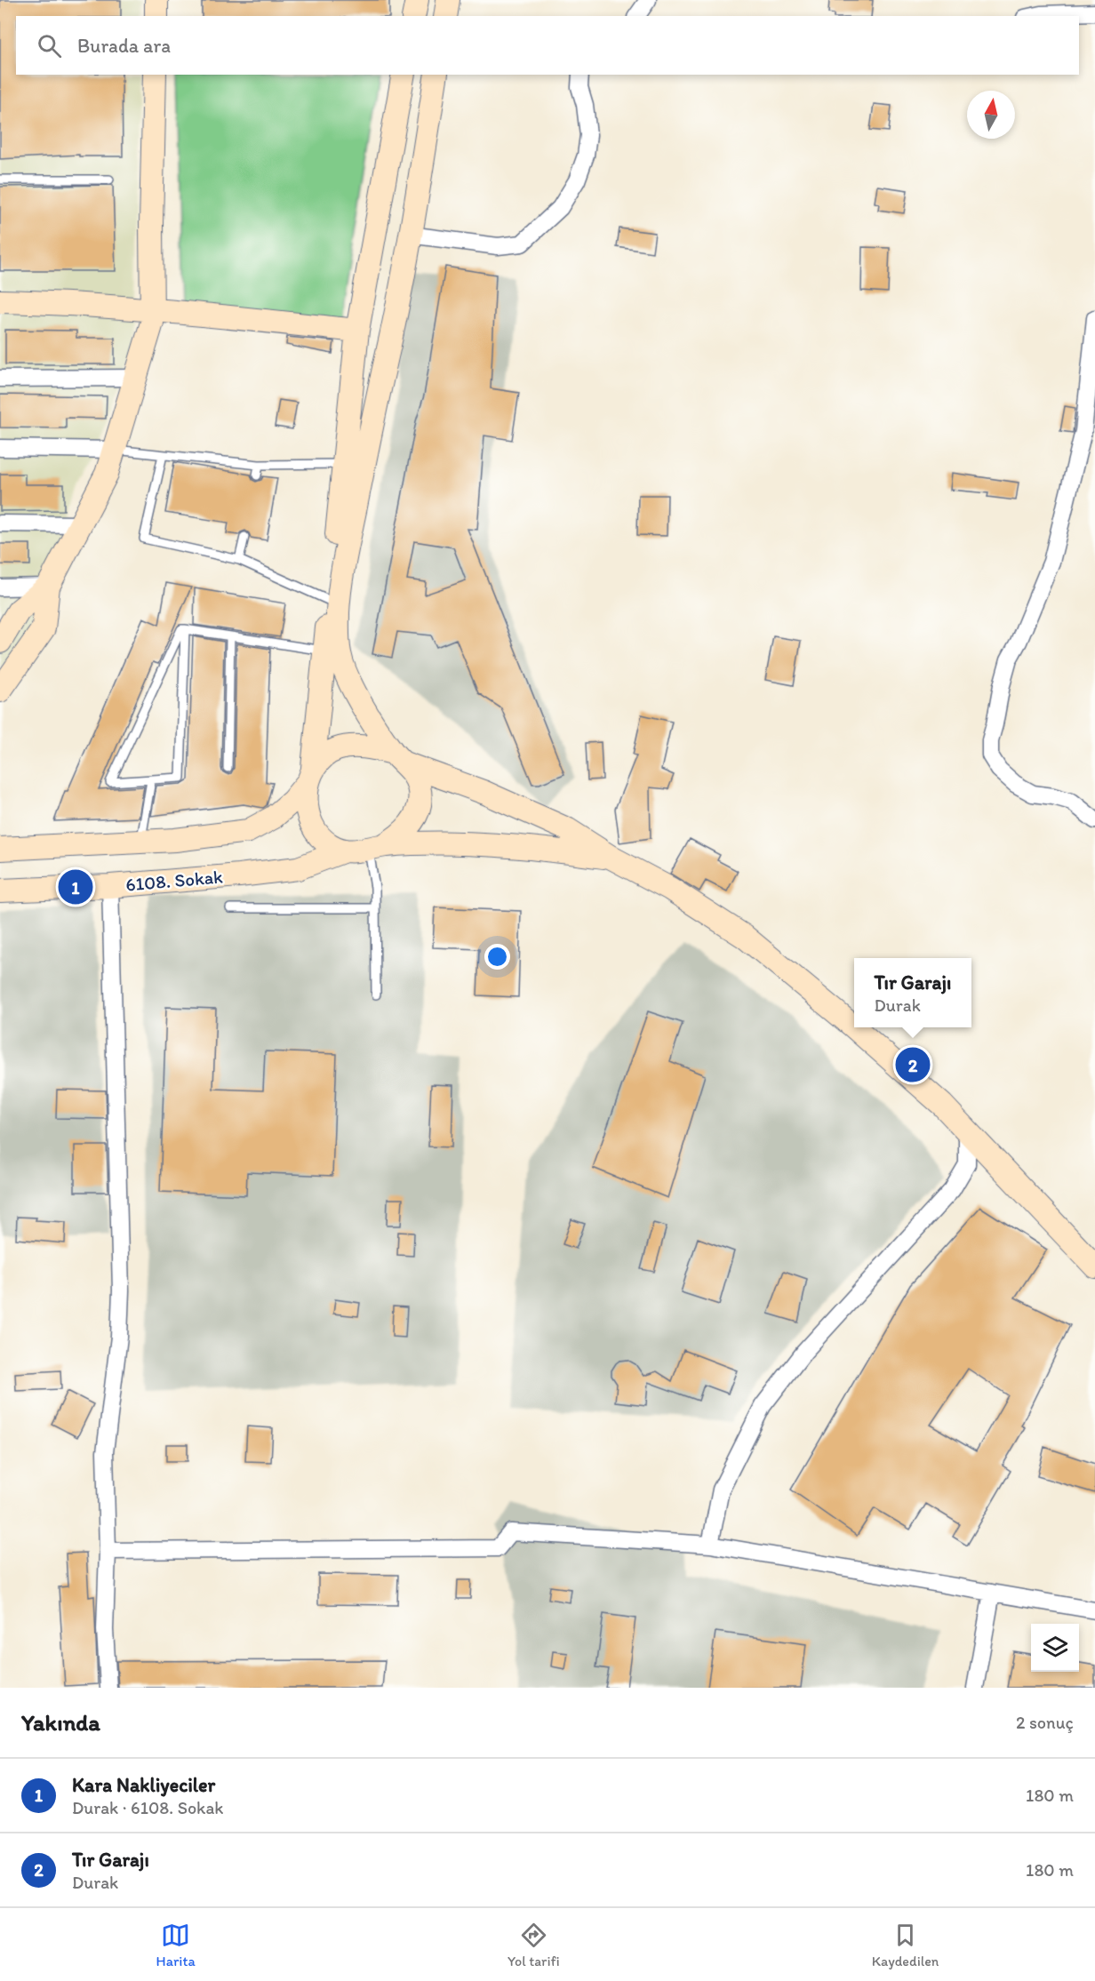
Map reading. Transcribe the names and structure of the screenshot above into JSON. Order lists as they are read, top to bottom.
{
  "streets": {
    "street": ["6108. Sokak"]
  },
  "north": "top",
  "page": {
    "search": "Burada ara",
    "pins": ["1", "2"],
    "popup": ["Tır Garajı", "Durak"],
    "heading": ["Yakında", "2 sonuç"],
    "list": [
      {
        "mark": "1",
        "name": "Kara Nakliyeciler",
        "note": "Durak · 6108. Sokak",
        "value": "180 m"
      },
      {
        "mark": "2",
        "name": "Tır Garajı",
        "note": "Durak",
        "value": "180 m"
      }
    ],
    "nav": ["Harita", "Yol tarifi", "Kaydedilen"]
  }
}
